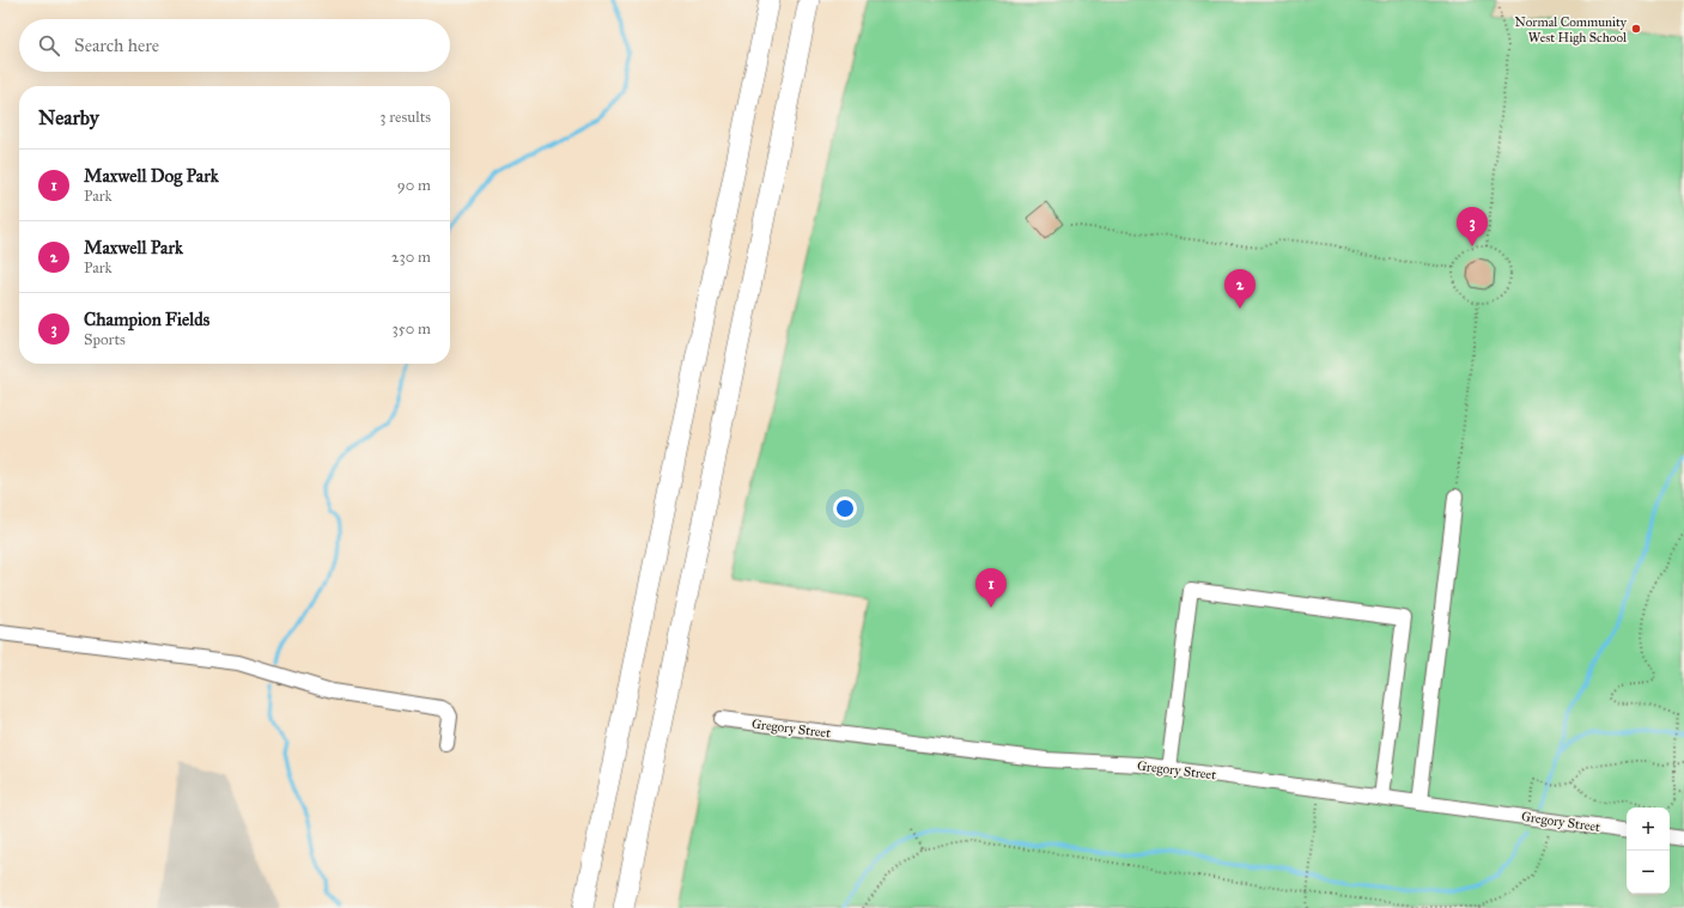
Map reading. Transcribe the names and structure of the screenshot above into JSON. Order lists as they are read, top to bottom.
{
  "streets": {
    "street": ["Gregory Street"]
  },
  "places": ["Normal Community West High School"],
  "page": {
    "search": "Search here",
    "heading": ["Nearby", "3 results"],
    "list": [
      {
        "mark": "1",
        "name": "Maxwell Dog Park",
        "note": "Park",
        "value": "90 m"
      },
      {
        "mark": "2",
        "name": "Maxwell Park",
        "note": "Park",
        "value": "230 m"
      },
      {
        "mark": "3",
        "name": "Champion Fields",
        "note": "Sports",
        "value": "350 m"
      }
    ],
    "pins": ["3", "2", "1"],
    "map_buttons": ["+", "−"]
  }
}
